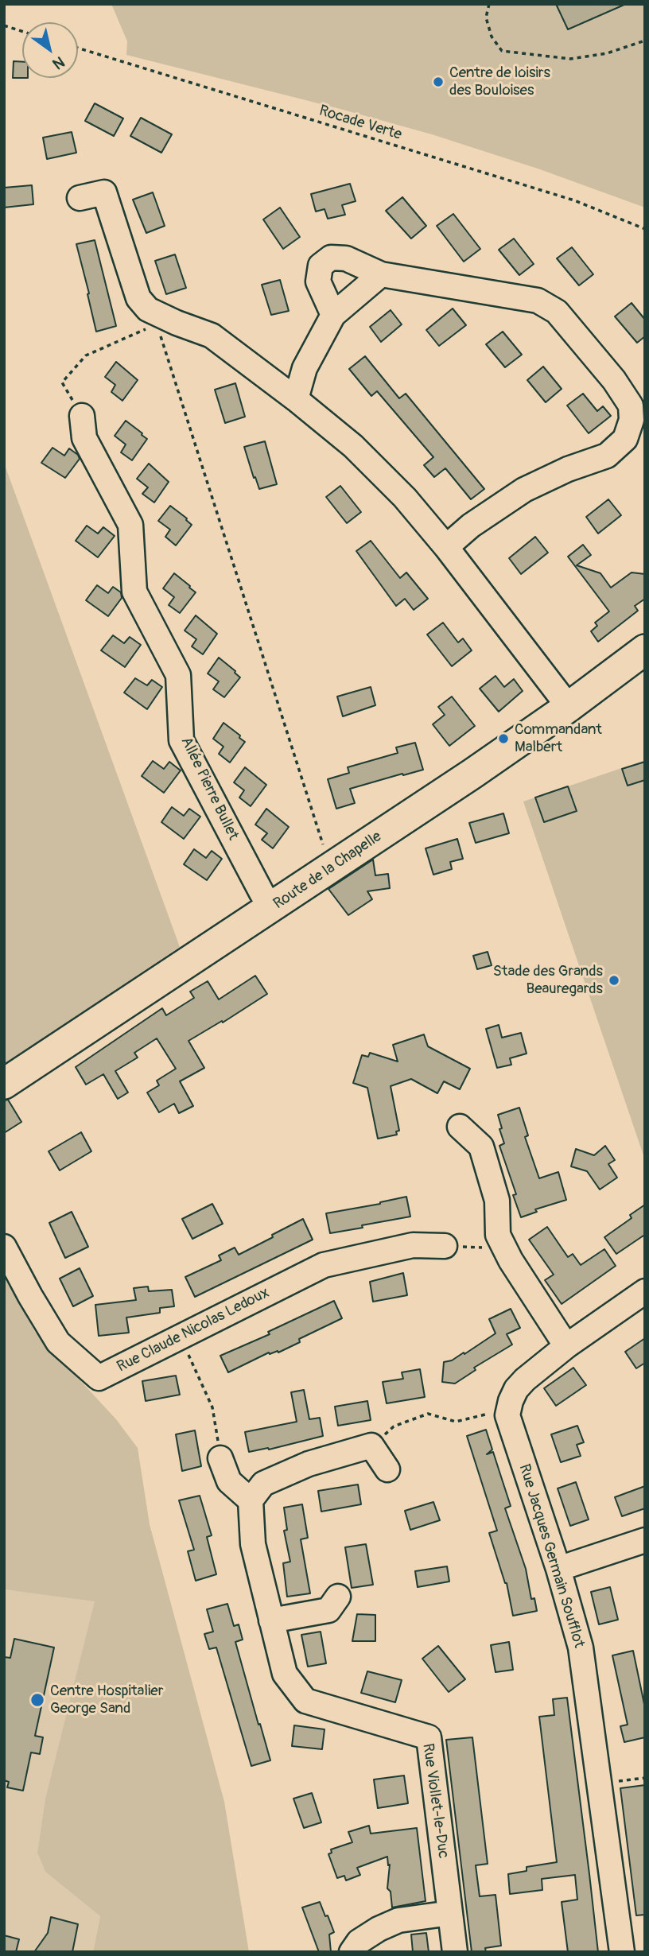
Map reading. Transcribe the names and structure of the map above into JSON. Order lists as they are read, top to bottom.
{
  "streets": {
    "main road": ["Route de la Chapelle"],
    "street": [
      "Allée Pierre Bullet",
      "Rue Claude Nicolas Ledoux",
      "Rue Jacques Germain Soufflot",
      "Rue Viollet-le-Duc"
    ],
    "path": ["Rocade Verte"]
  },
  "crossings": [
    ["Allée Pierre Bullet", "Route de la Chapelle"]
  ],
  "places": [
    "Centre de loisirs des Bouloises",
    "Commandant Malbert",
    "Stade des Grands Beauregards",
    "Centre Hospitalier George Sand"
  ],
  "north": "bottom right"
}
